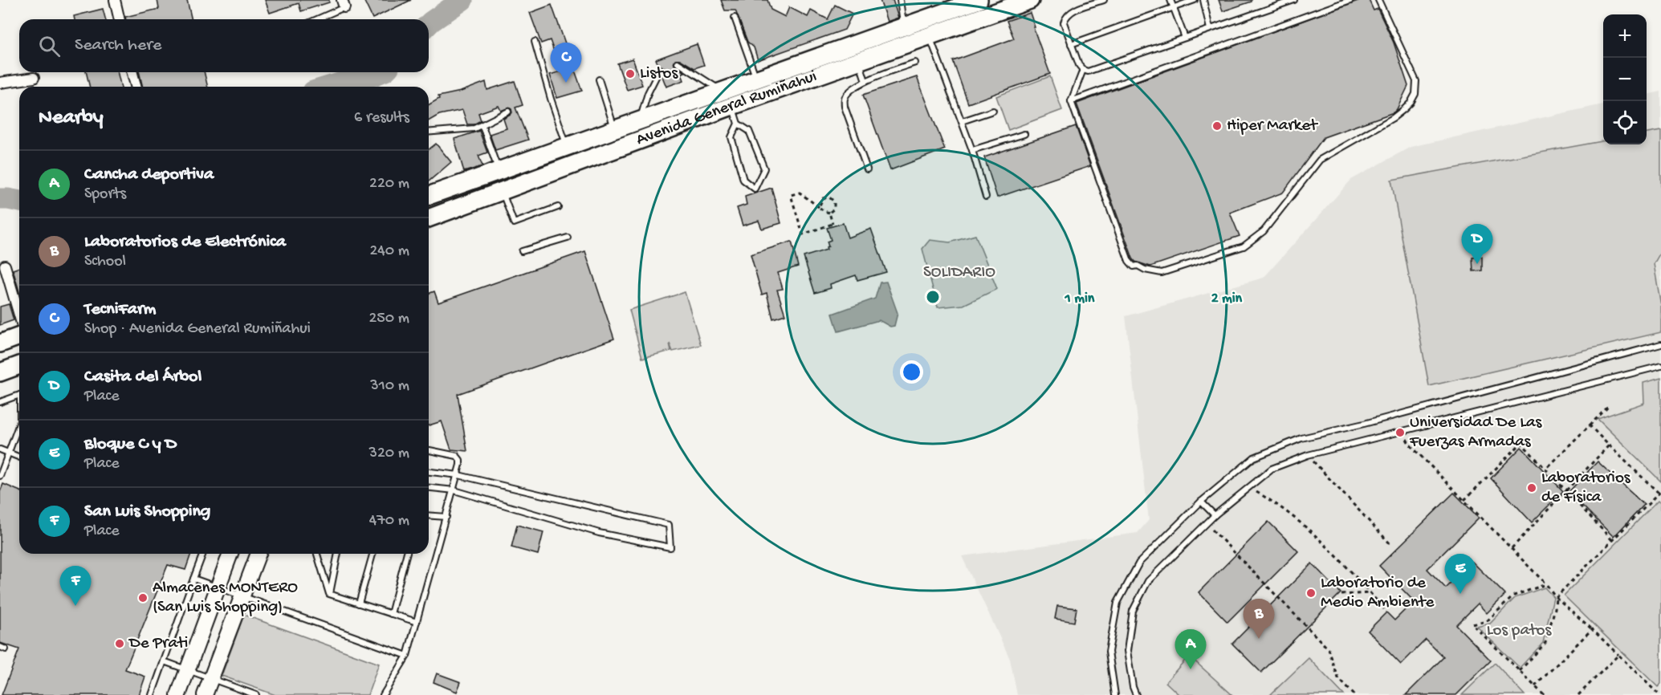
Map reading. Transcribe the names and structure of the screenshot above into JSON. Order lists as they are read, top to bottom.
{
  "streets": {
    "highway": ["Avenida General Rumiñahui"]
  },
  "parks": ["SOLIDARIO", "Los patos"],
  "places": [
    "Listos",
    "Hiper Market",
    "Universidad De Las Fuerzas Armadas",
    "Laboratorios de Física",
    "Laboratorio de Medio Ambiente",
    "Almacenes MONTERO (San Luis Shopping)",
    "De Prati"
  ],
  "page": {
    "map_buttons": ["+", "−"],
    "search": "Search here",
    "pins": [
      "C",
      "D",
      "E",
      "F",
      "B",
      "A"
    ],
    "heading": ["Nearby", "6 results"],
    "list": [
      {
        "mark": "A",
        "name": "Cancha deportiva",
        "note": "Sports",
        "value": "220 m"
      },
      {
        "mark": "B",
        "name": "Laboratorios de Electrónica",
        "note": "School",
        "value": "240 m"
      },
      {
        "mark": "C",
        "name": "TecniFarm",
        "note": "Shop · Avenida General Rumiñahui",
        "value": "250 m"
      },
      {
        "mark": "D",
        "name": "Casita del Árbol",
        "note": "Place",
        "value": "310 m"
      },
      {
        "mark": "E",
        "name": "Bloque C y D",
        "note": "Place",
        "value": "320 m"
      },
      {
        "mark": "F",
        "name": "San Luis Shopping",
        "note": "Place",
        "value": "470 m"
      }
    ]
  },
  "rings": ["1 min", "2 min"]
}
